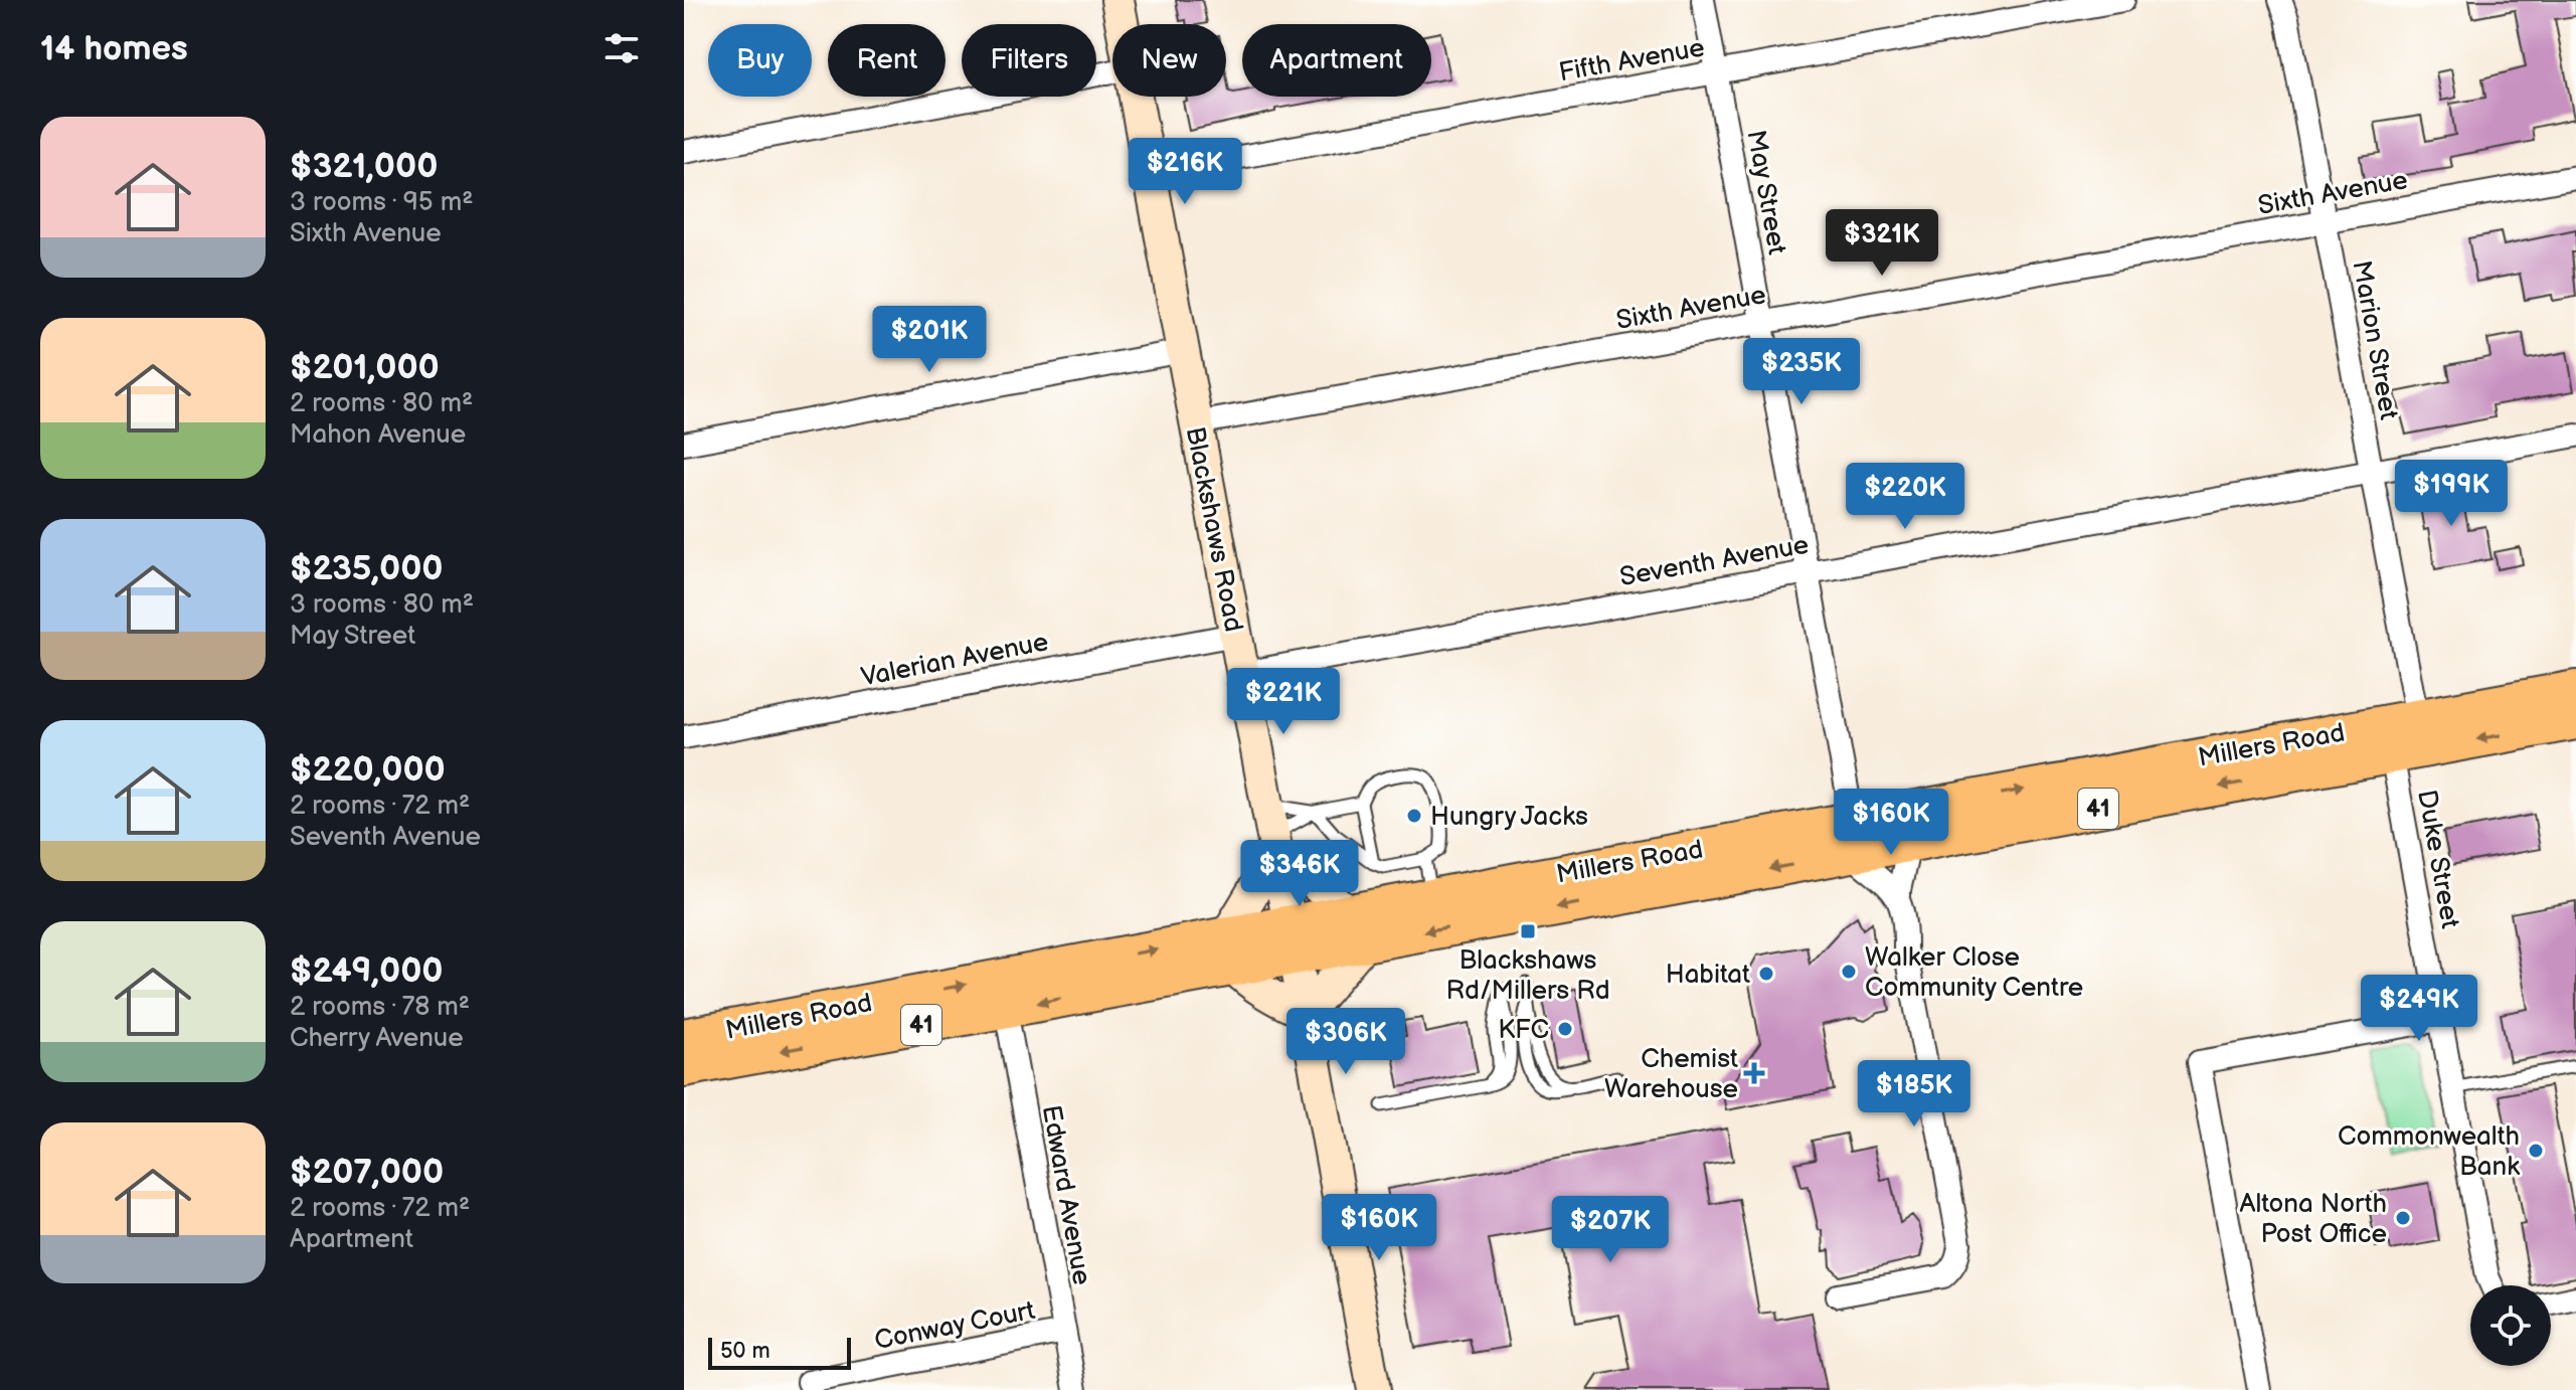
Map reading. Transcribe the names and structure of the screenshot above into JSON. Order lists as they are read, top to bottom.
{
  "streets": {
    "main road": ["Blackshaws Road", "Millers Road", "41"],
    "street": [
      "Fifth Avenue",
      "May Street",
      "Sixth Avenue",
      "Marion Street",
      "Seventh Avenue",
      "Valerian Avenue",
      "Duke Street",
      "Edward Avenue",
      "Conway Court"
    ]
  },
  "crossings": [
    ["Fifth Avenue", "May Street"],
    ["Fifth Avenue", "Blackshaws Road"],
    ["May Street", "Sixth Avenue"],
    ["May Street", "Seventh Avenue"],
    ["May Street", "Millers Road"],
    ["Sixth Avenue", "Marion Street"],
    ["Sixth Avenue", "Blackshaws Road"],
    ["Marion Street", "Seventh Avenue"],
    ["Marion Street", "Millers Road"],
    ["Blackshaws Road", "Seventh Avenue"],
    ["Blackshaws Road", "Valerian Avenue"],
    ["Blackshaws Road", "Millers Road"],
    ["Millers Road", "Duke Street"],
    ["Millers Road", "Edward Avenue"],
    ["Edward Avenue", "Conway Court"]
  ],
  "places": {
    "other": [
      "Hungry Jacks",
      "Walker Close Community Centre",
      "Habitat",
      "KFC",
      "Commonwealth Bank",
      "Altona North Post Office"
    ],
    "transit": ["Blackshaws Rd/Millers Rd"],
    "health": ["Chemist Warehouse"]
  },
  "scale_bar": "50 m",
  "page": {
    "heading": "14 homes",
    "chip": [
      "Buy",
      "Rent",
      "Filters",
      "New",
      "Apartment"
    ],
    "list": [
      {
        "name": "$321,000",
        "note": "3 rooms · 95 m² · Sixth Avenue"
      },
      {
        "name": "$201,000",
        "note": "2 rooms · 80 m² · Mahon Avenue"
      },
      {
        "name": "$235,000",
        "note": "3 rooms · 80 m² · May Street"
      },
      {
        "name": "$220,000",
        "note": "2 rooms · 72 m² · Seventh Avenue"
      },
      {
        "name": "$249,000",
        "note": "2 rooms · 78 m² · Cherry Avenue"
      },
      {
        "name": "$207,000",
        "note": "2 rooms · 72 m² · Apartment"
      }
    ],
    "price": [
      "$216K",
      "$321K",
      "$201K",
      "$235K",
      "$199K",
      "$220K",
      "$221K",
      "$160K",
      "$346K",
      "$249K",
      "$306K",
      "$185K",
      "$160K",
      "$207K"
    ],
    "scale": "50 m"
  }
}
